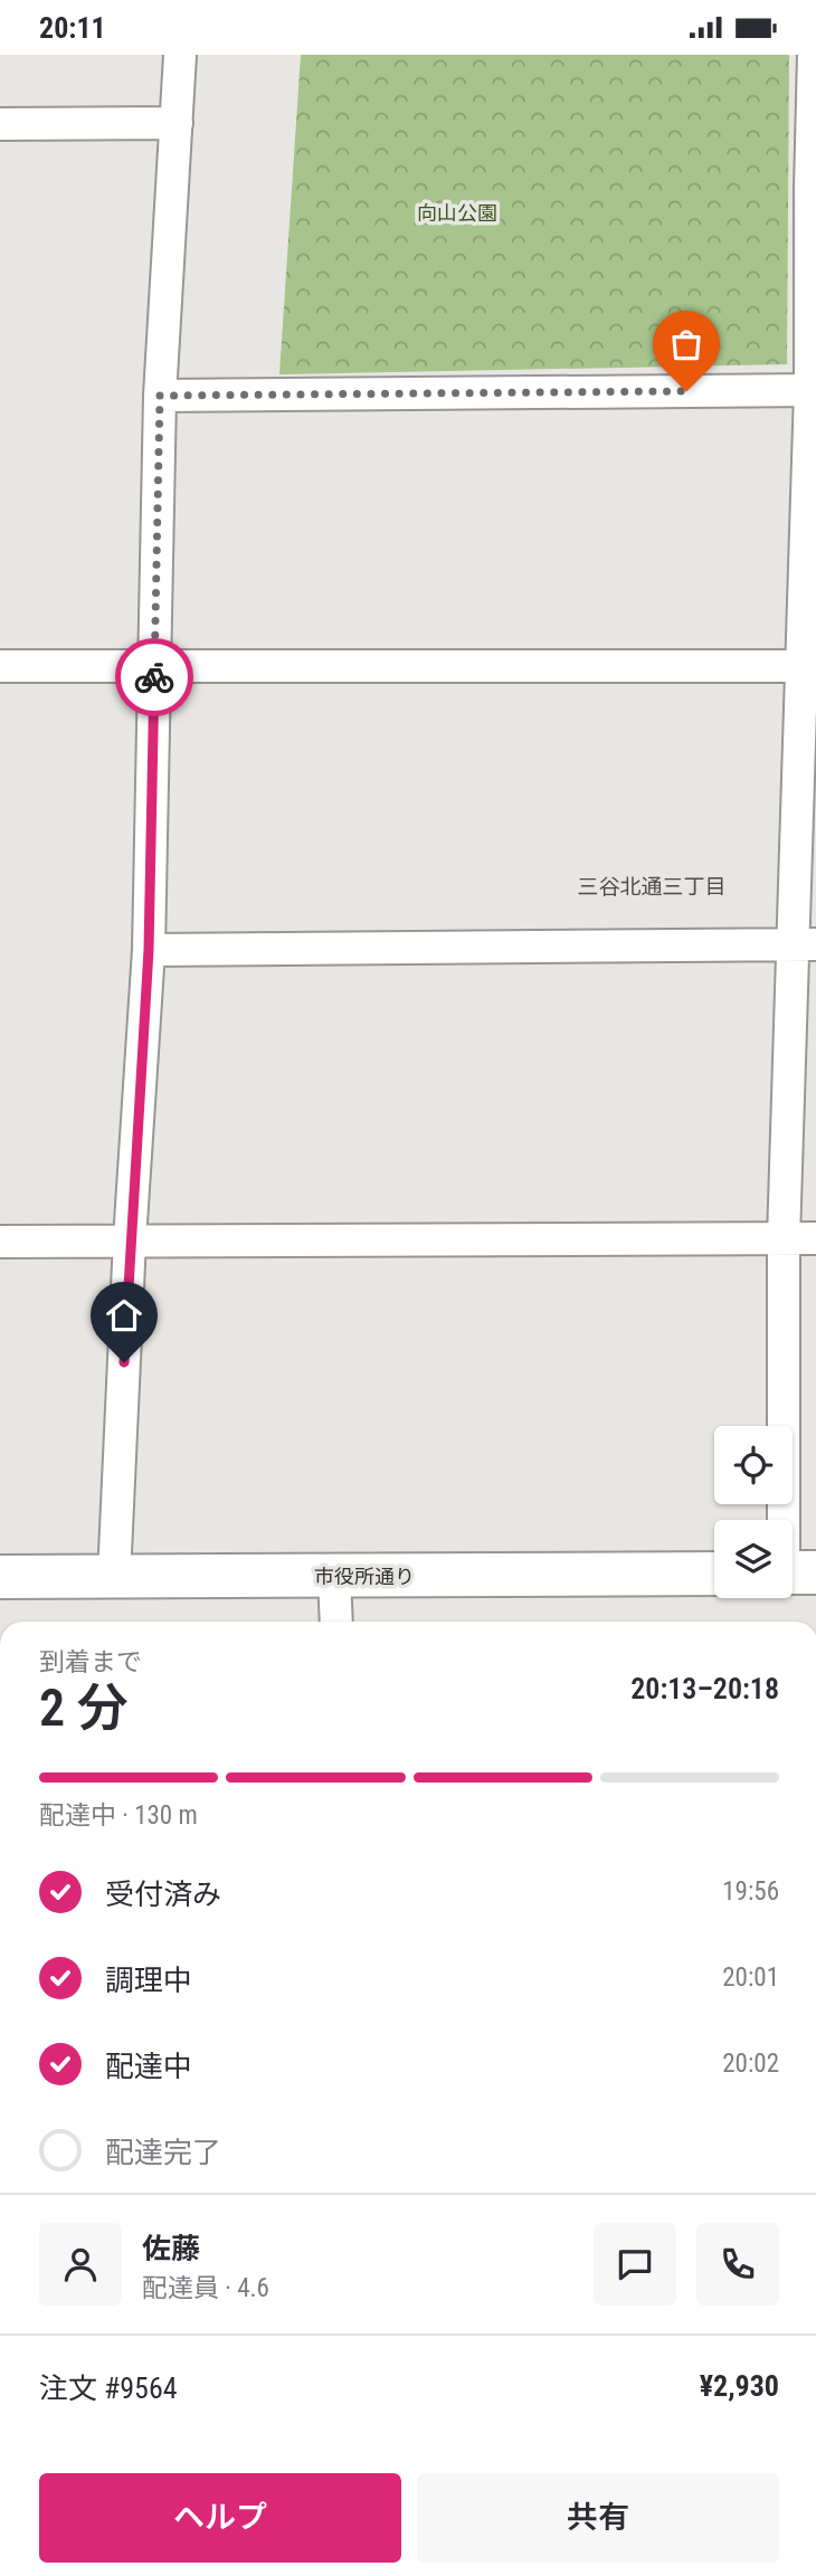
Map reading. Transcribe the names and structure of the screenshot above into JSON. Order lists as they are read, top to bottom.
{
  "streets": {
    "street": ["市役所通り"]
  },
  "districts": ["三谷北通三丁目"],
  "parks": ["向山公園"],
  "page": {
    "status": "20:11",
    "heading": ["2 分", "到着まで", "20:13–20:18"],
    "panel": [
      "佐藤",
      "配達員 · 4.6",
      "注文 #9564",
      "¥2,930"
    ],
    "bar": "配達中 · 130 m",
    "list": [
      ["受付済み", "19:56"],
      ["調理中", "20:01"],
      ["配達中", "20:02"],
      "配達完了"
    ],
    "buttons": ["ヘルプ", "共有"]
  }
}
